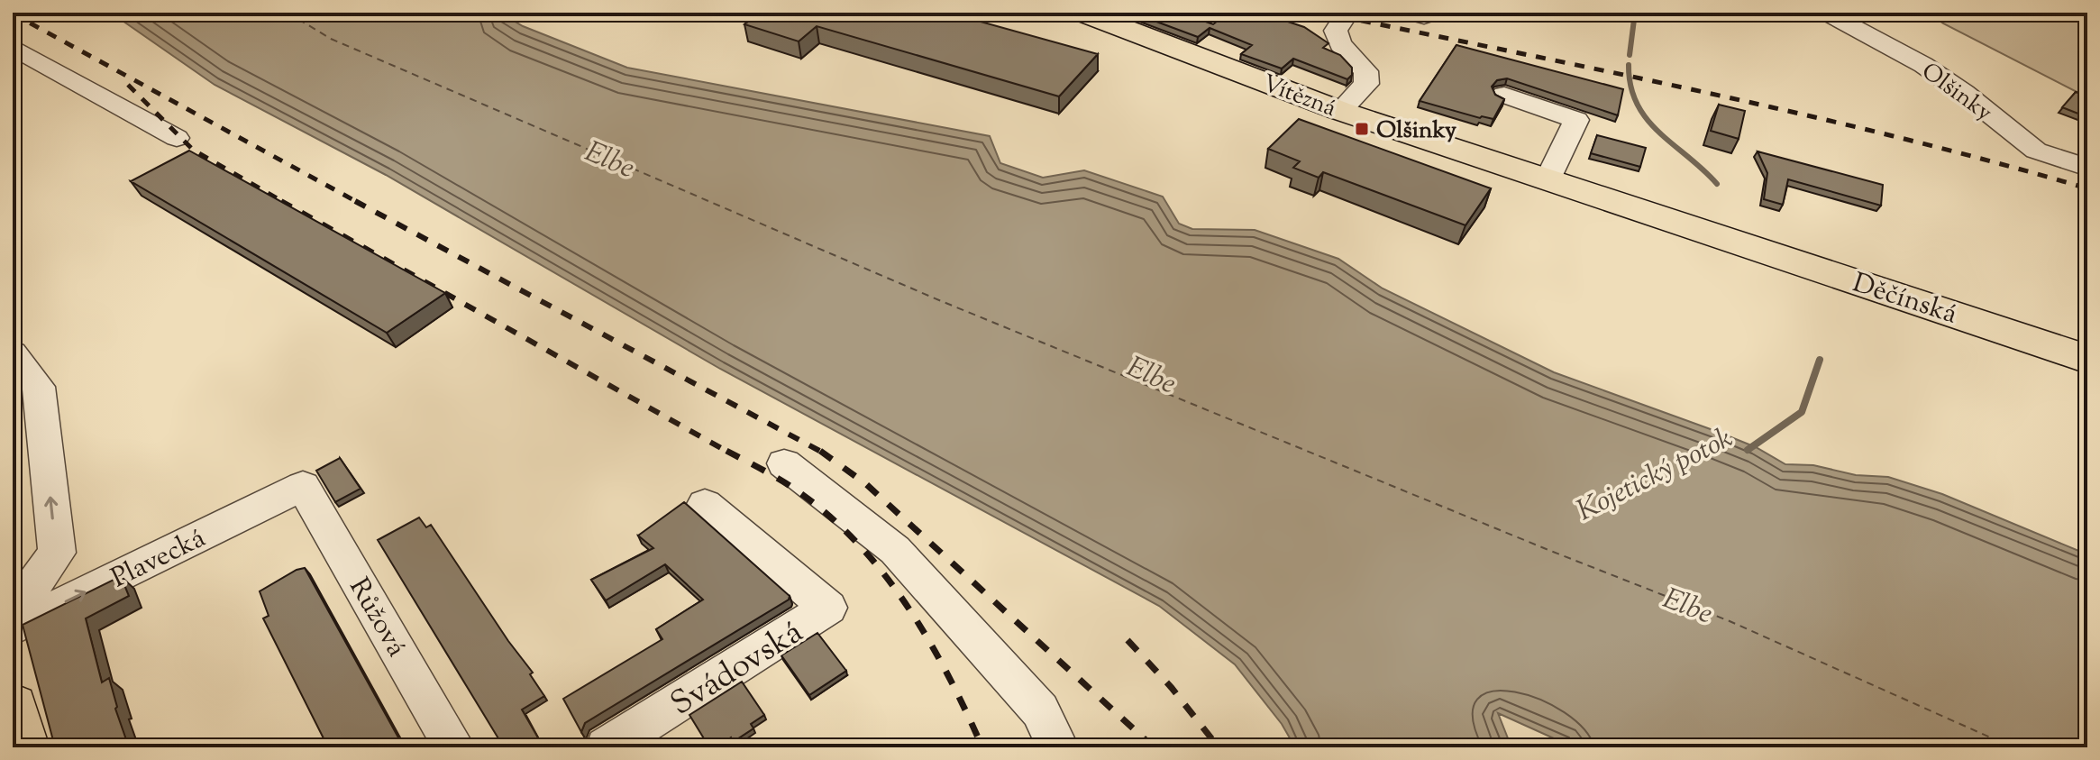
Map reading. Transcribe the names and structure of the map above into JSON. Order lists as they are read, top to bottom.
{
  "streets": {
    "main road": ["Vítězná", "Děčínská"],
    "street": [
      "Olšinky",
      "Plavecká",
      "Růžová",
      "Svádovská"
    ]
  },
  "crossings": [
    ["Vítězná", "Děčínská"],
    ["Plavecká", "Růžová"]
  ],
  "one_way": ["Plavecká"],
  "water": ["Elbe", "Kojetický potok"],
  "places": {
    "transit": ["Olšinky"]
  }
}
